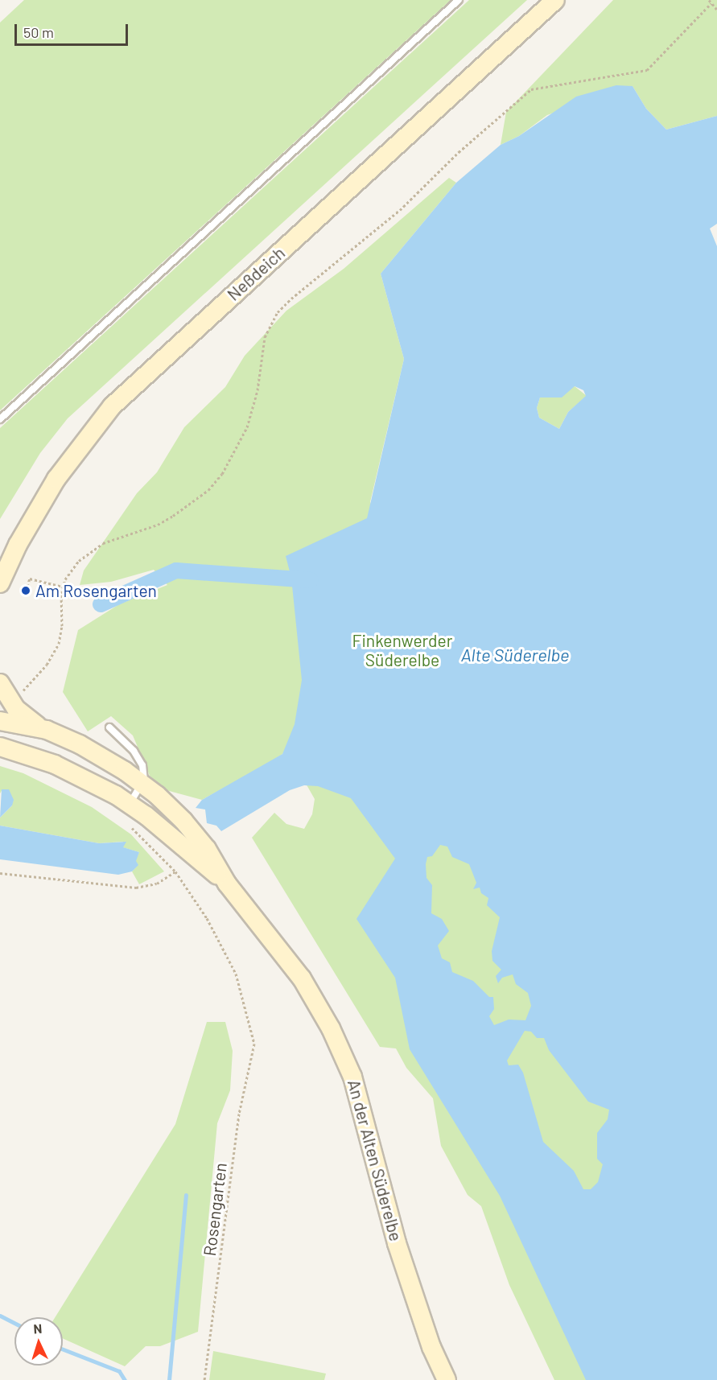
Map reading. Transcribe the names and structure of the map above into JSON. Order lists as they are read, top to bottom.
{
  "streets": {
    "main road": ["Neßdeich", "An der Alten Süderelbe"],
    "path": ["Rosengarten"]
  },
  "water": ["Alte Süderelbe"],
  "parks": ["Finkenwerder Süderelbe"],
  "places": ["Am Rosengarten"],
  "scale_bar": "50 m",
  "north": "top"
}
